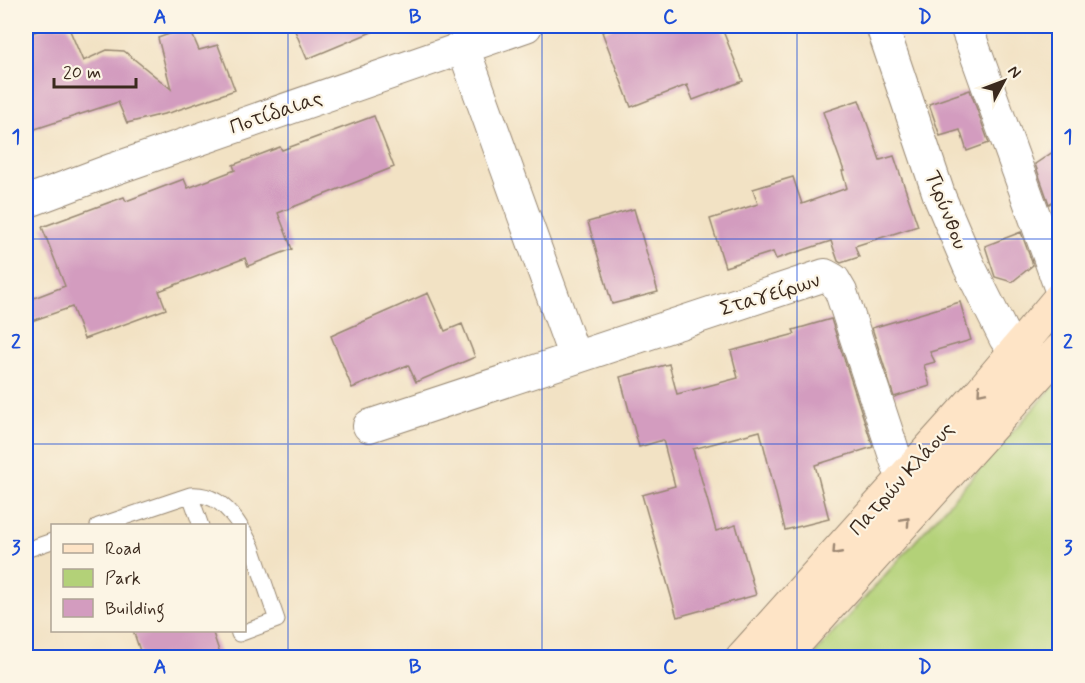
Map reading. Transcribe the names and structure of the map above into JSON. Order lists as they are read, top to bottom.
{
  "streets": {
    "main road": ["Πατρών Κλάους"],
    "street": ["Ποτίδαιας", "Τιρύνθου", "Σταγείρων"]
  },
  "crossings": [
    ["Τιρύνθου", "Πατρών Κλάους"],
    ["Σταγείρων", "Πατρών Κλάους"]
  ],
  "legend": ["Road", "Park", "Building"],
  "scale_bar": "20 m",
  "north": "top right",
  "grid": {
    "columns": [
      "A",
      "B",
      "C",
      "D"
    ],
    "rows": ["1", "2", "3"]
  }
}
